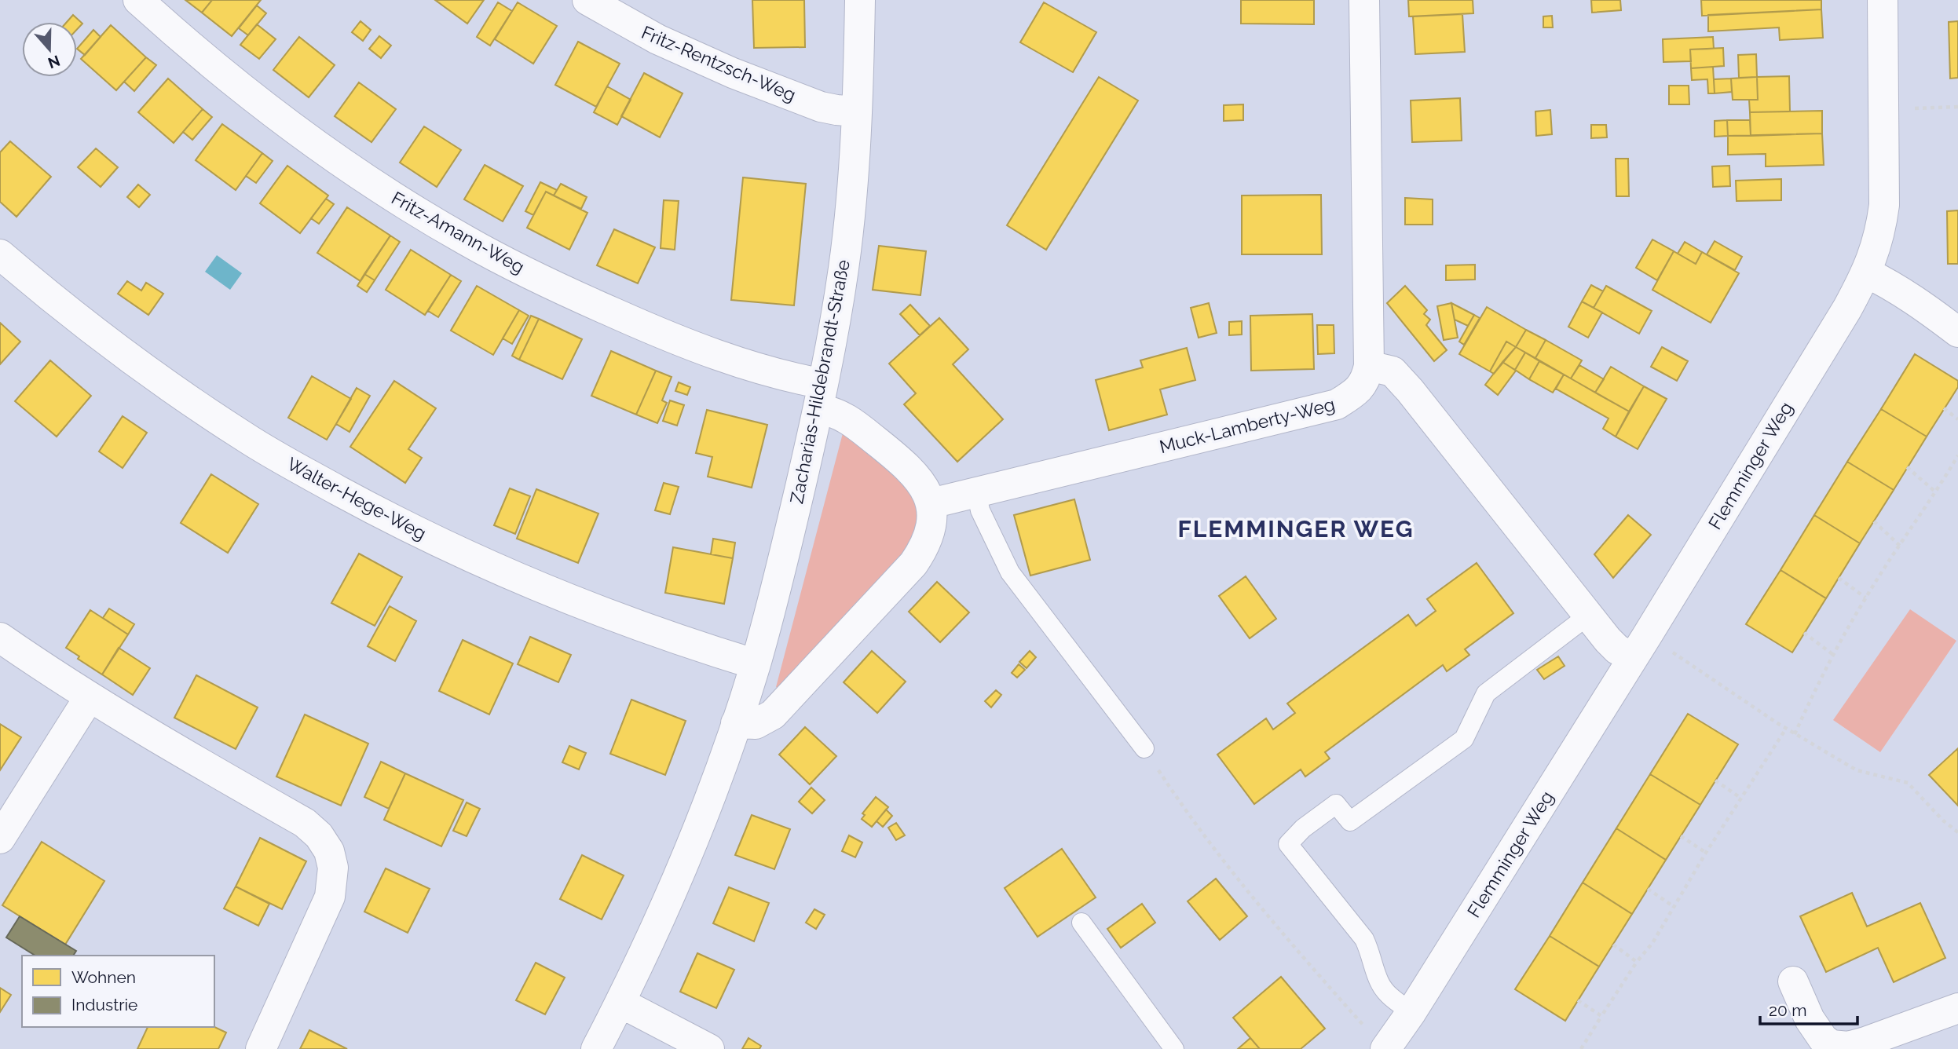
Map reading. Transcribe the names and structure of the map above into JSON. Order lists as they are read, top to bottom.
{
  "streets": {
    "street": [
      "Fritz-Rentzsch-Weg",
      "Fritz-Amann-Weg",
      "Zacharias-Hildebrandt-Straße",
      "Muck-Lamberty-Weg",
      "Flemminger Weg",
      "Walter-Hege-Weg"
    ]
  },
  "crossings": [
    ["Fritz-Rentzsch-Weg", "Zacharias-Hildebrandt-Straße"],
    ["Fritz-Amann-Weg", "Zacharias-Hildebrandt-Straße"],
    ["Zacharias-Hildebrandt-Straße", "Walter-Hege-Weg"]
  ],
  "districts": ["FLEMMINGER WEG"],
  "legend": ["Wohnen", "Industrie"],
  "scale_bar": "20 m",
  "north": "bottom"
}
